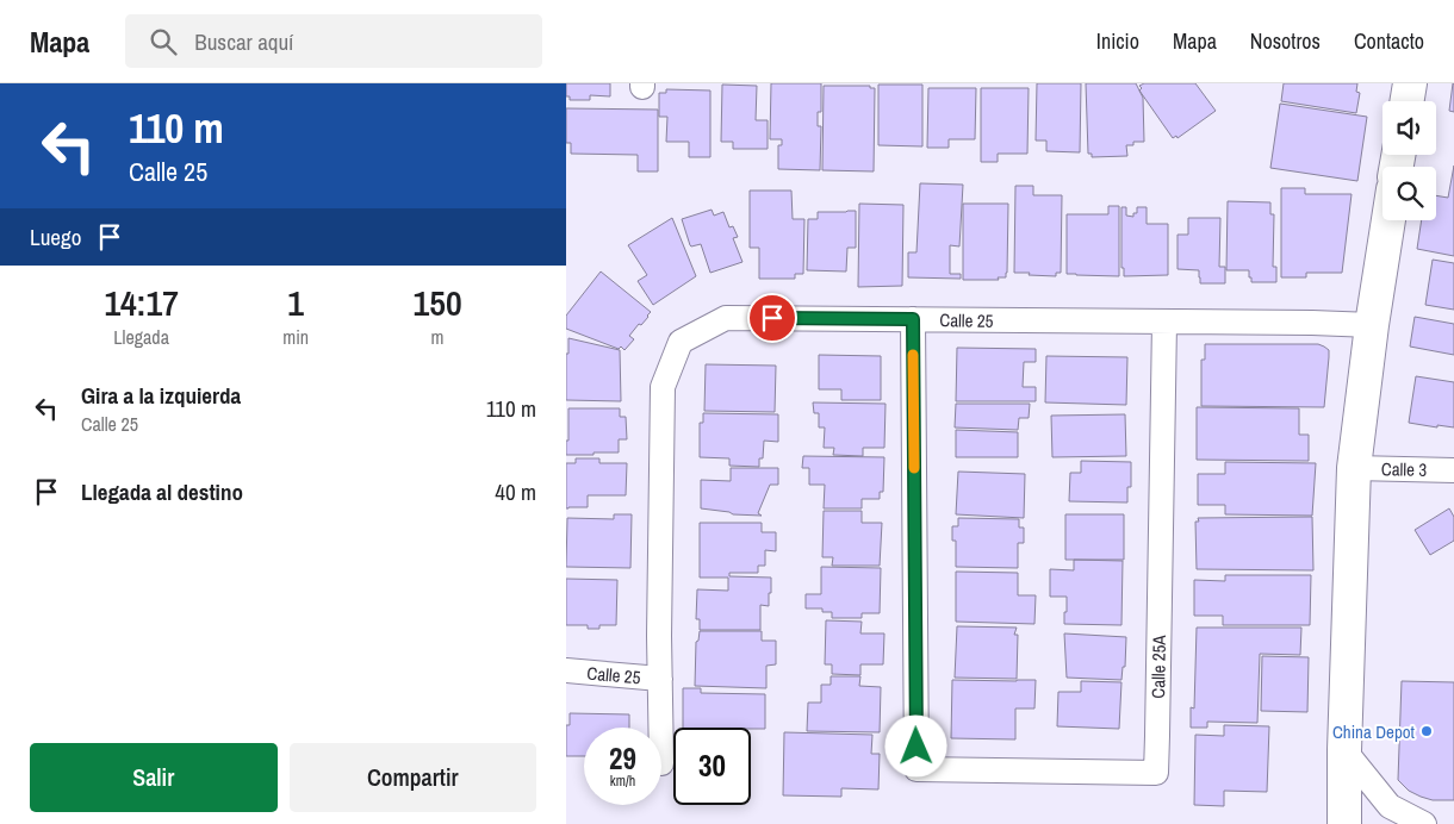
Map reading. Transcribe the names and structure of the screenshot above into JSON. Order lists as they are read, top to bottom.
{
  "streets": {
    "street": ["Calle 25", "Calle 3", "Calle 25A"]
  },
  "crossings": [
    ["Calle 25", "Calle 25A"]
  ],
  "places": ["China Depot"],
  "page": {
    "header": "Mapa",
    "search": "Buscar aquí",
    "nav": [
      "Inicio",
      "Mapa",
      "Nosotros",
      "Contacto"
    ],
    "turn": ["110 m", "Calle 25"],
    "then": "Luego",
    "eta": [
      "14:17",
      "Llegada",
      "1",
      "min",
      "150",
      "m"
    ],
    "list": [
      {
        "name": "Gira a la izquierda",
        "note": "Calle 25",
        "value": "110 m"
      },
      {
        "name": "Llegada al destino",
        "value": "40 m"
      }
    ],
    "speed": "29 km/h",
    "limit": "30",
    "buttons": ["Salir", "Compartir"]
  }
}
